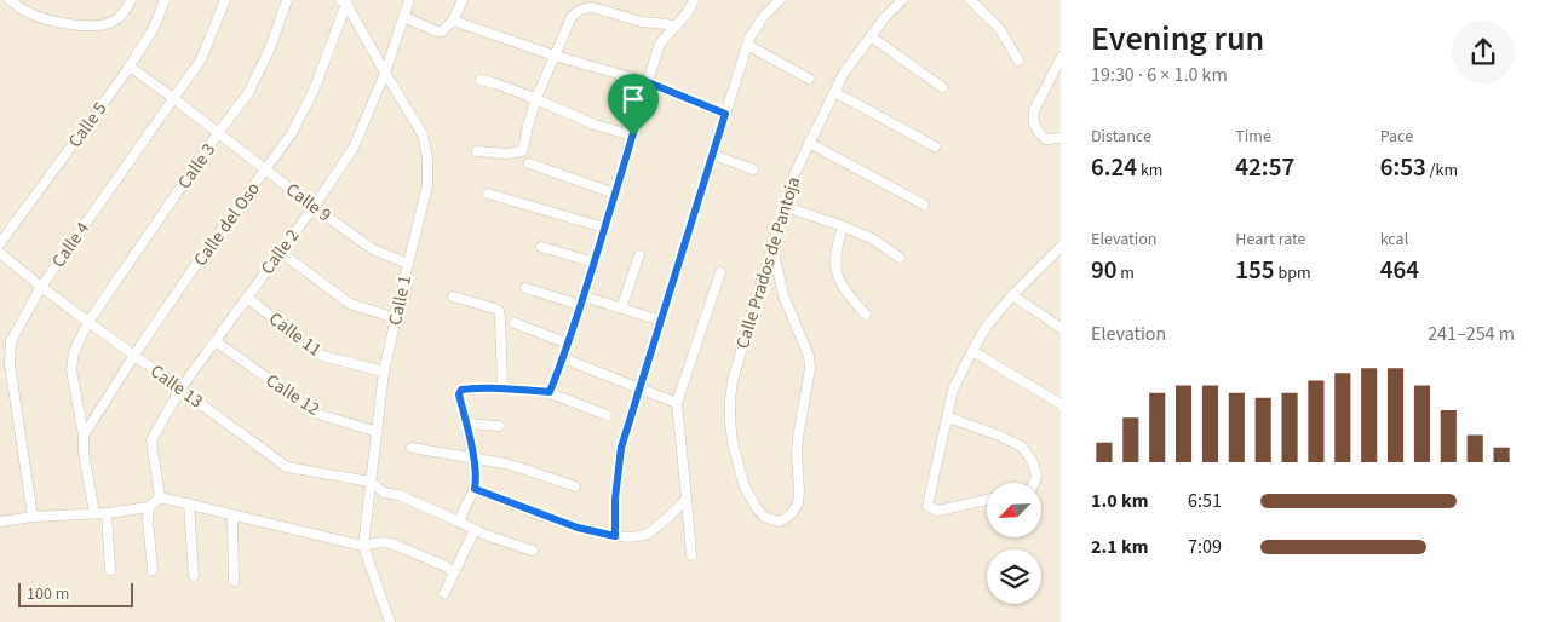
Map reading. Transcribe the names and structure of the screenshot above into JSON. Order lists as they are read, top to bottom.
{
  "streets": {
    "street": [
      "Calle 5",
      "Calle 3",
      "Calle 9",
      "Calle del Oso",
      "Calle 4",
      "Calle 2",
      "Calle Prados de Pantoja",
      "Calle 1",
      "Calle 11",
      "Calle 13",
      "Calle 12"
    ]
  },
  "crossings": [
    ["Calle 5", "Calle 9"],
    ["Calle 3", "Calle 9"],
    ["Calle 3", "Calle del Oso"],
    ["Calle 3", "Calle 13"],
    ["Calle 9", "Calle del Oso"],
    ["Calle 9", "Calle 4"],
    ["Calle 9", "Calle 2"],
    ["Calle 9", "Calle 1"],
    ["Calle del Oso", "Calle 1"],
    ["Calle del Oso", "Calle 13"],
    ["Calle 4", "Calle 13"],
    ["Calle 2", "Calle 1"],
    ["Calle 2", "Calle 11"],
    ["Calle 2", "Calle 13"],
    ["Calle 2", "Calle 12"],
    ["Calle 1", "Calle 11"],
    ["Calle 1", "Calle 13"],
    ["Calle 1", "Calle 12"]
  ],
  "scale_bar": "100 m",
  "north": "bottom left",
  "page": {
    "heading": ["Evening run", "19:30 · 6 × 1.0 km"],
    "stats": [
      ["Distance", "6.24 km"],
      ["Time", "42:57"],
      ["Pace", "6:53 /km"],
      ["Elevation", "90 m"],
      ["Heart rate", "155 bpm"],
      ["kcal", "464"]
    ],
    "chart": ["Elevation", "241–254 m"],
    "list": [
      {
        "name": "1.0 km",
        "note": "6:51"
      },
      {
        "name": "2.1 km",
        "note": "7:09"
      }
    ],
    "scale": "100 m"
  }
}
